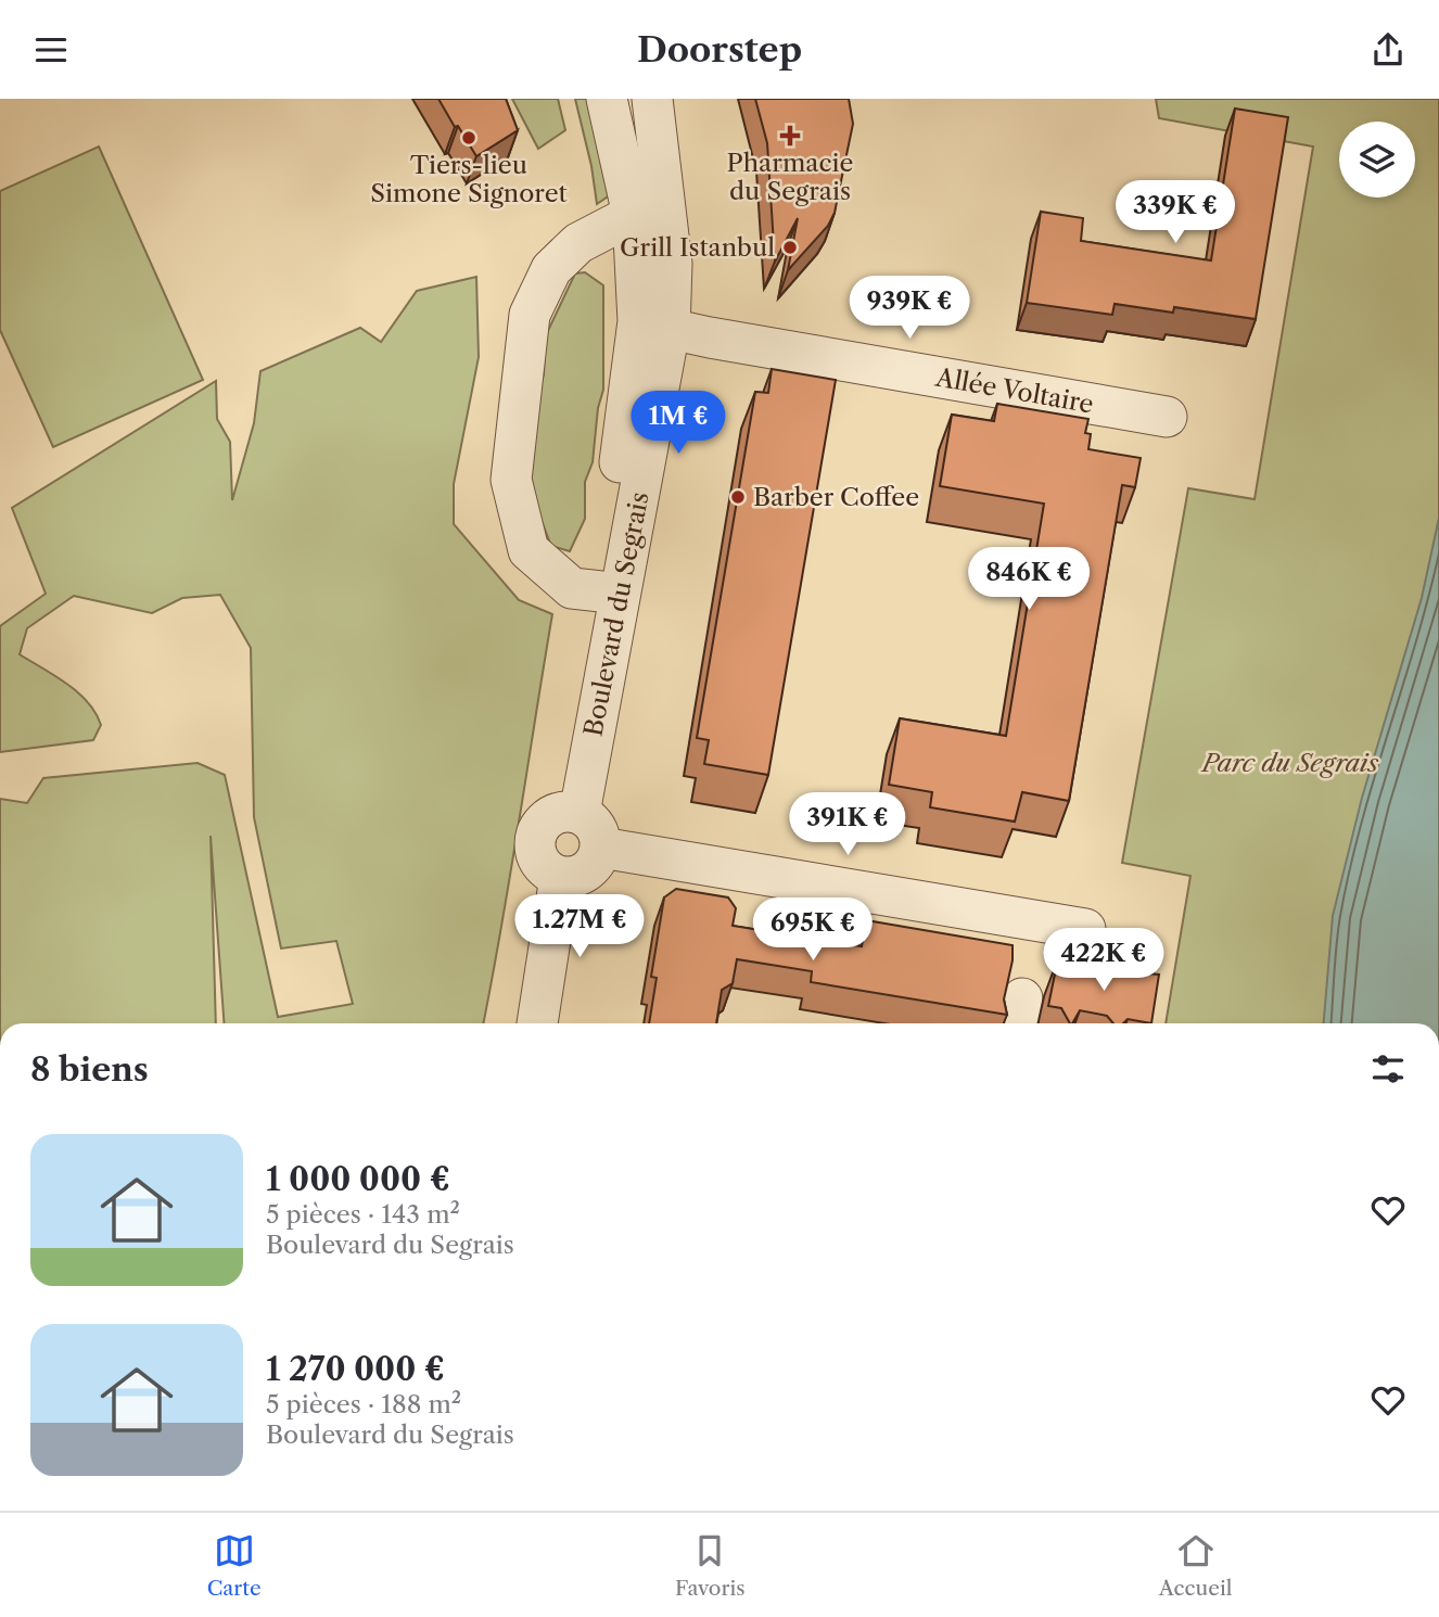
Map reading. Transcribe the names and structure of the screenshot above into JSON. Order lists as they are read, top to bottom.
{
  "streets": {
    "street": ["Allée Voltaire", "Boulevard du Segrais"]
  },
  "crossings": [
    ["Allée Voltaire", "Boulevard du Segrais"]
  ],
  "parks": ["Parc du Segrais"],
  "places": {
    "health": ["Pharmacie du Segrais"],
    "other": ["Tiers-lieu Simone Signoret", "Grill Istanbul", "Barber Coffee"]
  },
  "page": {
    "header": "Doorstep",
    "price": [
      "339K €",
      "939K €",
      "1M €",
      "846K €",
      "391K €",
      "1.27M €",
      "695K €",
      "422K €"
    ],
    "heading": "8 biens",
    "list": [
      {
        "name": "1 000 000 €",
        "note": "5 pièces · 143 m² · Boulevard du Segrais"
      },
      {
        "name": "1 270 000 €",
        "note": "5 pièces · 188 m² · Boulevard du Segrais"
      }
    ],
    "tabs": ["Carte", "Favoris", "Accueil"]
  }
}
